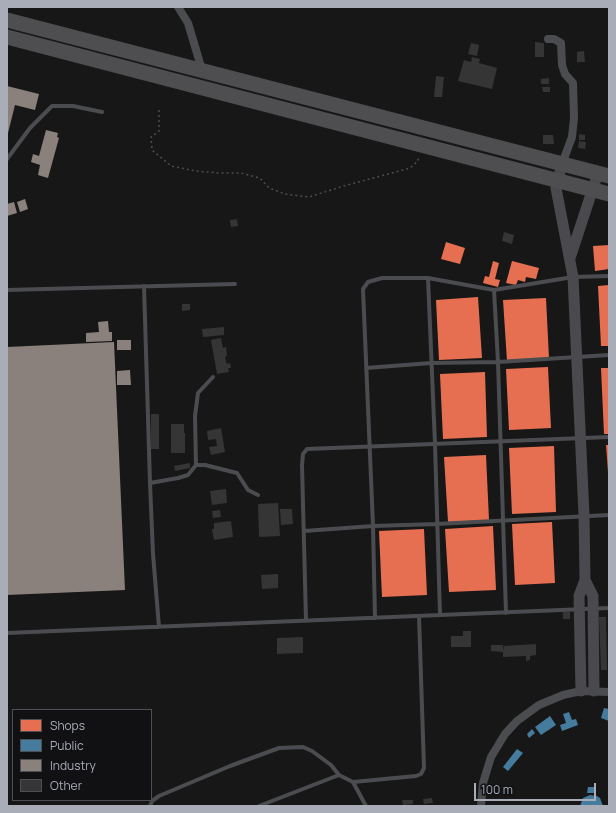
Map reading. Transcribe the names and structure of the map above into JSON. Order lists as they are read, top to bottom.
{
  "legend": [
    "Shops",
    "Public",
    "Industry",
    "Other"
  ],
  "scale_bar": "100 m"
}
